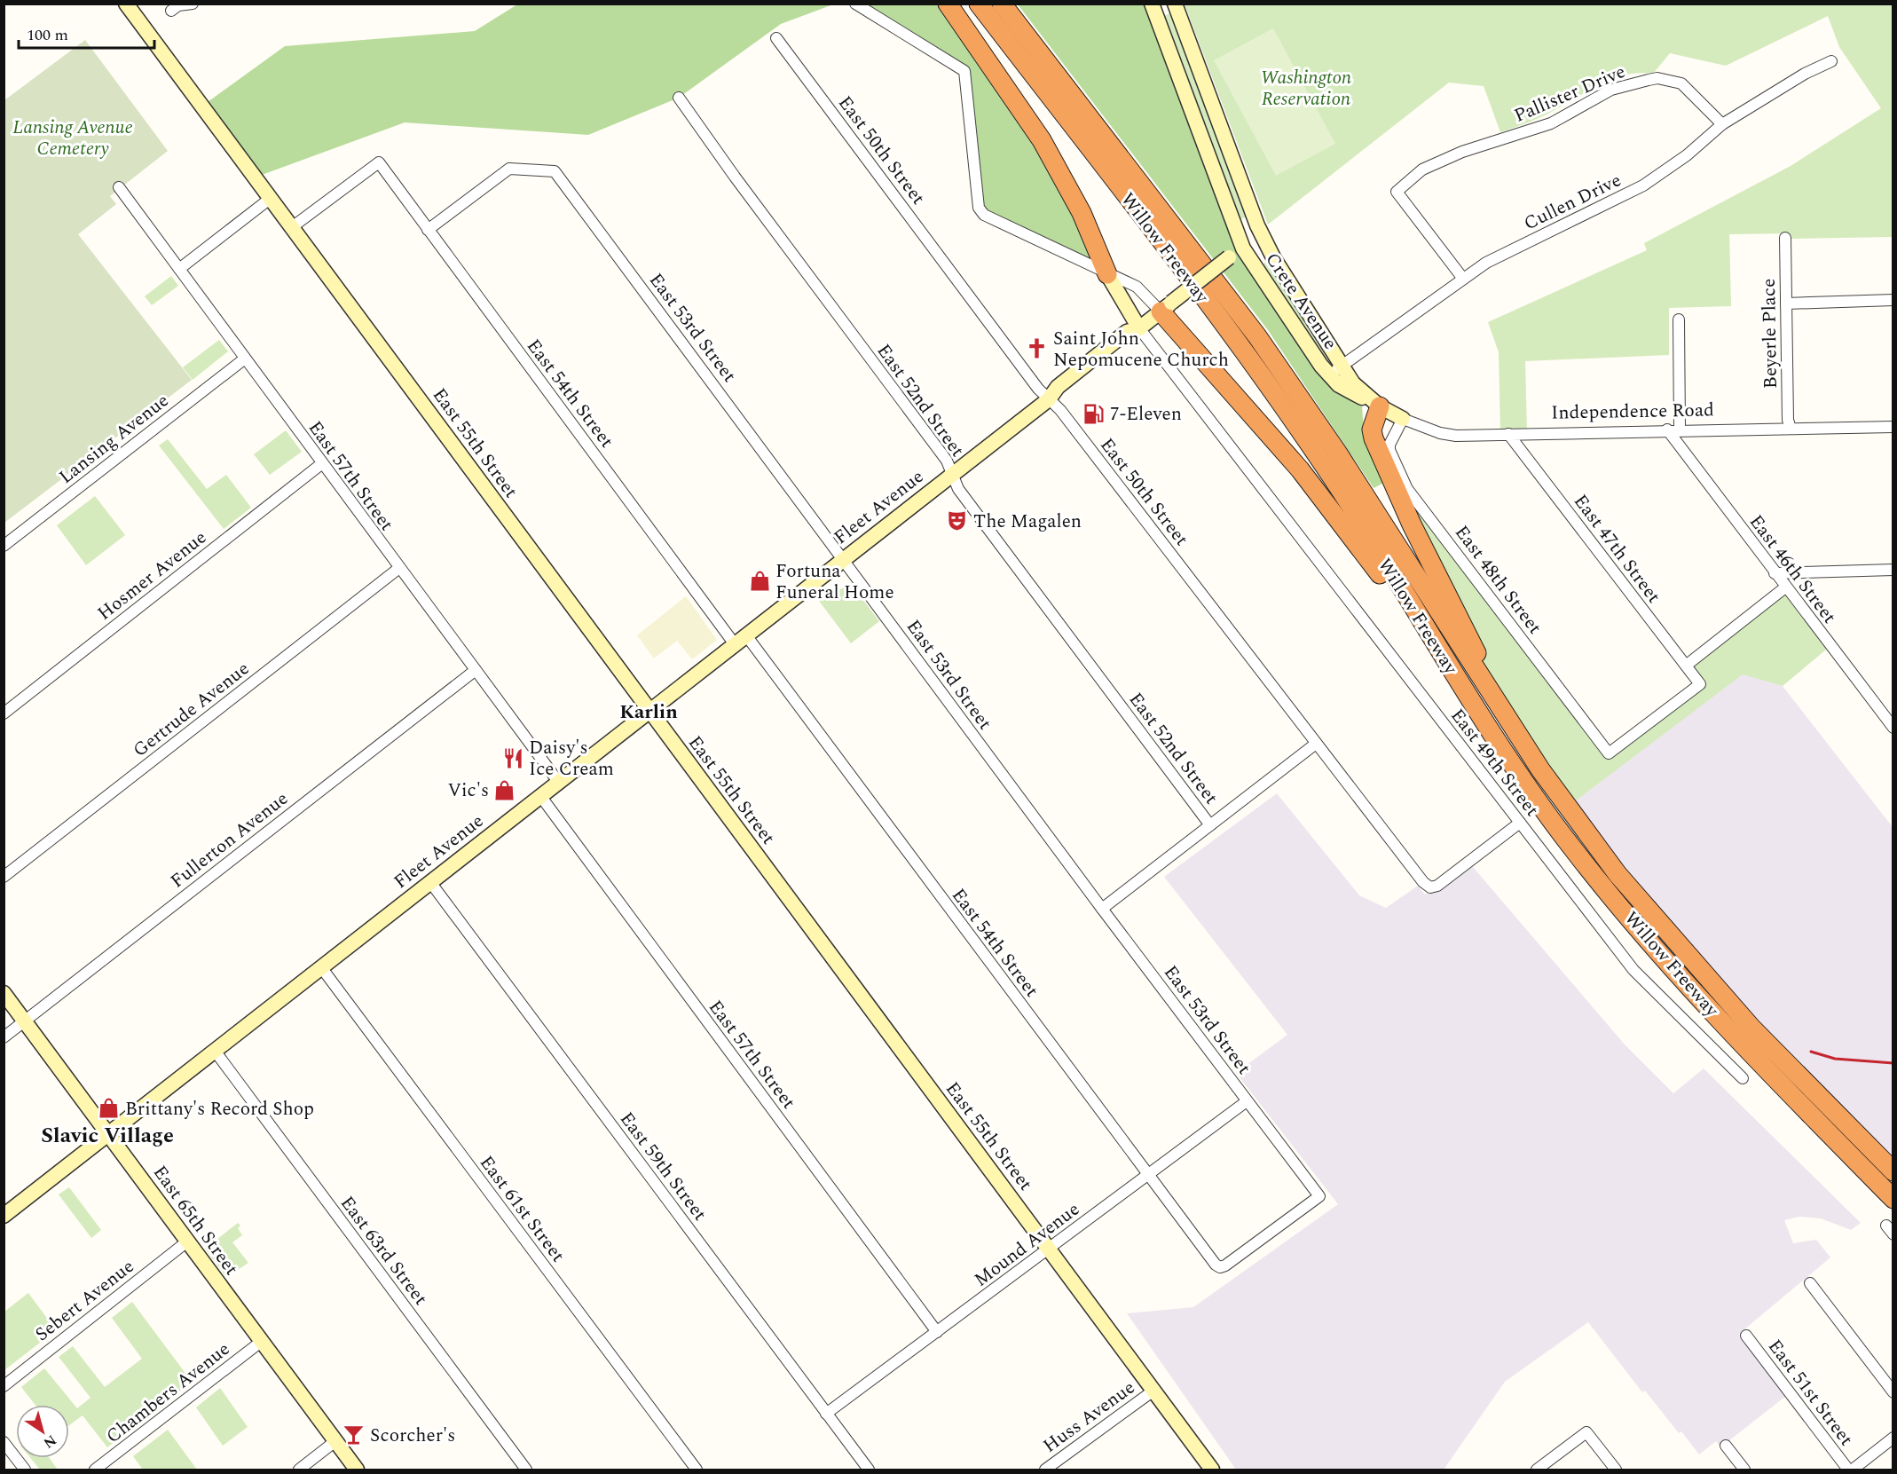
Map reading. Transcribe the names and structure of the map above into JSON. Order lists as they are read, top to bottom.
{
  "streets": {
    "highway": ["Willow Freeway"],
    "street": [
      "Pallister Drive",
      "East 50th Street",
      "Cullen Drive",
      "Crete Avenue",
      "East 53rd Street",
      "Beyerle Place",
      "East 54th Street",
      "East 52nd Street",
      "Independence Road",
      "Lansing Avenue",
      "East 55th Street",
      "East 57th Street",
      "Fleet Avenue",
      "East 47th Street",
      "East 46th Street",
      "Hosmer Avenue",
      "East 48th Street",
      "Gertrude Avenue",
      "East 49th Street",
      "Fullerton Avenue",
      "East 59th Street",
      "East 61st Street",
      "East 65th Street",
      "Mound Avenue",
      "East 63rd Street",
      "Sebert Avenue",
      "Chambers Avenue",
      "East 51st Street",
      "Huss Avenue"
    ]
  },
  "crossings": [
    ["Pallister Drive", "Cullen Drive"],
    ["East 50th Street", "Fleet Avenue"],
    ["East 50th Street", "East 49th Street"],
    ["Cullen Drive", "Crete Avenue"],
    ["Cullen Drive", "Independence Road"],
    ["Crete Avenue", "Independence Road"],
    ["Crete Avenue", "Fleet Avenue"],
    ["East 53rd Street", "East 54th Street"],
    ["East 53rd Street", "Fleet Avenue"],
    ["East 53rd Street", "Mound Avenue"],
    ["Beyerle Place", "Independence Road"],
    ["East 54th Street", "East 55th Street"],
    ["East 54th Street", "Fleet Avenue"],
    ["East 54th Street", "Mound Avenue"],
    ["East 52nd Street", "Fleet Avenue"],
    ["Independence Road", "East 47th Street"],
    ["Independence Road", "East 46th Street"],
    ["Independence Road", "East 48th Street"],
    ["Lansing Avenue", "East 57th Street"],
    ["East 55th Street", "Fleet Avenue"],
    ["East 55th Street", "Mound Avenue"],
    ["East 55th Street", "Huss Avenue"],
    ["East 57th Street", "Fleet Avenue"],
    ["East 57th Street", "Hosmer Avenue"],
    ["East 57th Street", "Gertrude Avenue"],
    ["East 57th Street", "Fullerton Avenue"],
    ["East 57th Street", "Mound Avenue"],
    ["Fleet Avenue", "East 49th Street"],
    ["Fleet Avenue", "East 59th Street"],
    ["Fleet Avenue", "East 61st Street"],
    ["Fleet Avenue", "East 65th Street"],
    ["Fleet Avenue", "East 63rd Street"],
    ["East 47th Street", "East 48th Street"],
    ["Fullerton Avenue", "East 65th Street"],
    ["East 59th Street", "Mound Avenue"],
    ["East 65th Street", "Sebert Avenue"],
    ["East 65th Street", "Chambers Avenue"]
  ],
  "districts": ["Karlin", "Slavic Village"],
  "parks": ["Washington Reservation", "Lansing Avenue Cemetery"],
  "places": {
    "church": ["Saint John Nepomucene Church"],
    "fuel station": ["7-Eleven"],
    "theatre": ["The Magalen"],
    "shop": ["Fortuna Funeral Home", "Vic's", "Brittany's Record Shop"],
    "restaurant": ["Daisy's Ice Cream"],
    "bar": ["Scorcher's"]
  },
  "scale_bar": "100 m",
  "north": "bottom right"
}
